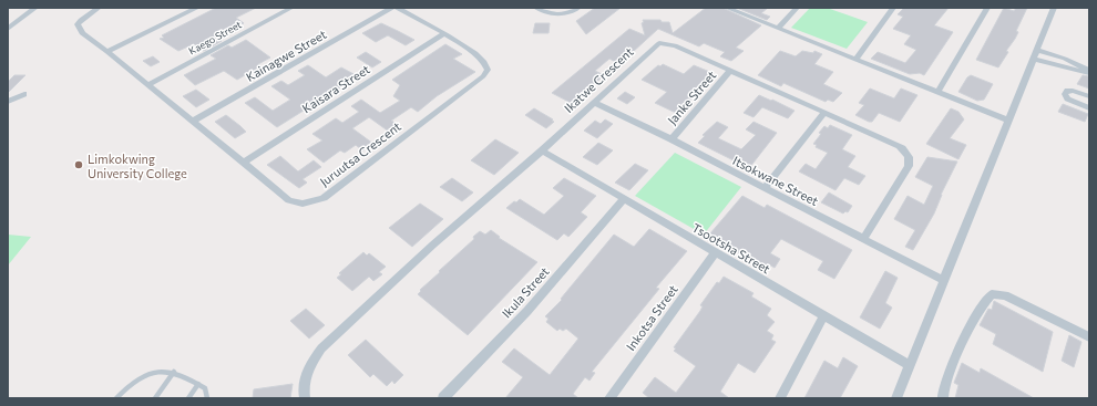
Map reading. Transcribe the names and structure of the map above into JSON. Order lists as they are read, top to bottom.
{
  "streets": {
    "street": [
      "Kaego Street",
      "Kainagwe Street",
      "Ikatwe Crescent",
      "Kaisara Street",
      "Janke Street",
      "Juruutsa Crescent",
      "Itsokwane Street",
      "Tsootsha Street",
      "Ikula Street",
      "Inkotsa Street"
    ]
  },
  "crossings": [
    ["Kaego Street", "Juruutsa Crescent"],
    ["Kainagwe Street", "Juruutsa Crescent"],
    ["Ikatwe Crescent", "Janke Street"],
    ["Ikatwe Crescent", "Itsokwane Street"],
    ["Ikatwe Crescent", "Tsootsha Street"],
    ["Kaisara Street", "Juruutsa Crescent"],
    ["Janke Street", "Itsokwane Street"],
    ["Tsootsha Street", "Ikula Street"],
    ["Tsootsha Street", "Inkotsa Street"]
  ],
  "places": ["Limkokwing University College"]
}
